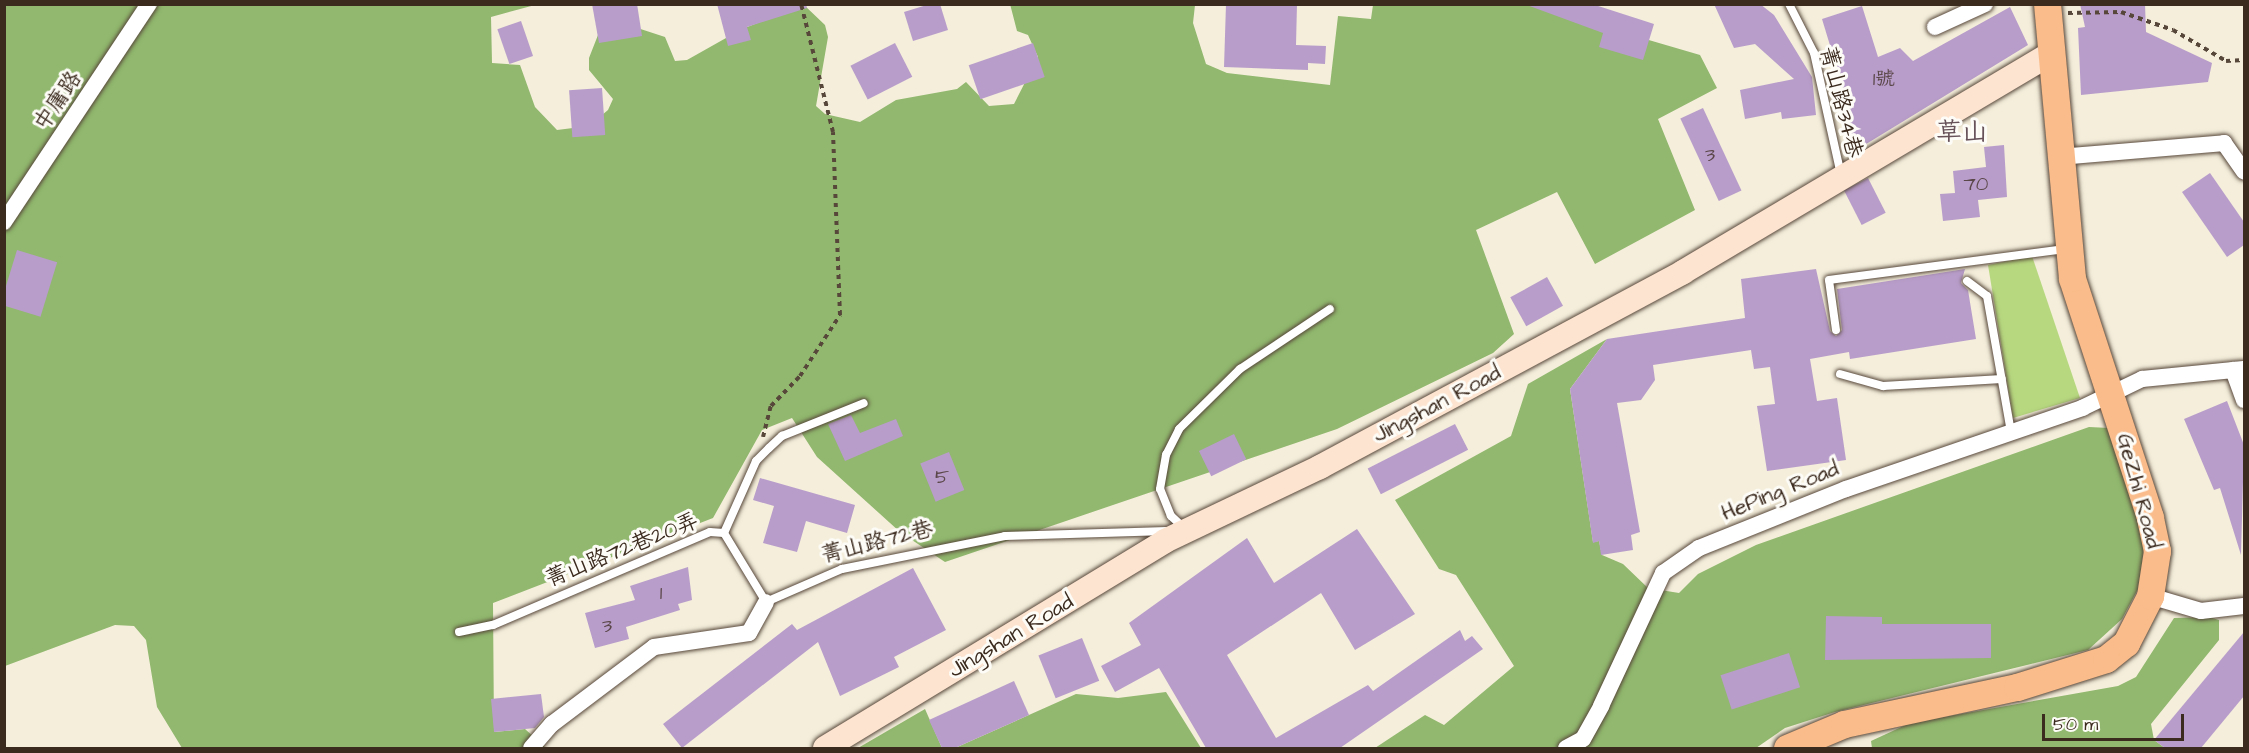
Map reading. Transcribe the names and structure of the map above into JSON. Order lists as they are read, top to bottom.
{
  "streets": {
    "main road": ["GeZhi Road"],
    "street": ["中庸路", "Jingshan Road", "HePing Road"],
    "lane": ["菁山路34巷", "菁山路72巷", "菁山路72巷20弄"]
  },
  "crossings": [
    ["菁山路34巷", "Jingshan Road"],
    ["Jingshan Road", "GeZhi Road"],
    ["Jingshan Road", "菁山路72巷"],
    ["HePing Road", "GeZhi Road"],
    ["菁山路72巷", "菁山路72巷20弄"]
  ],
  "districts": ["草山"],
  "house_numbers": [
    "1號",
    "3",
    "70",
    "5",
    "1",
    "3"
  ],
  "scale_bar": "50 m"
}
